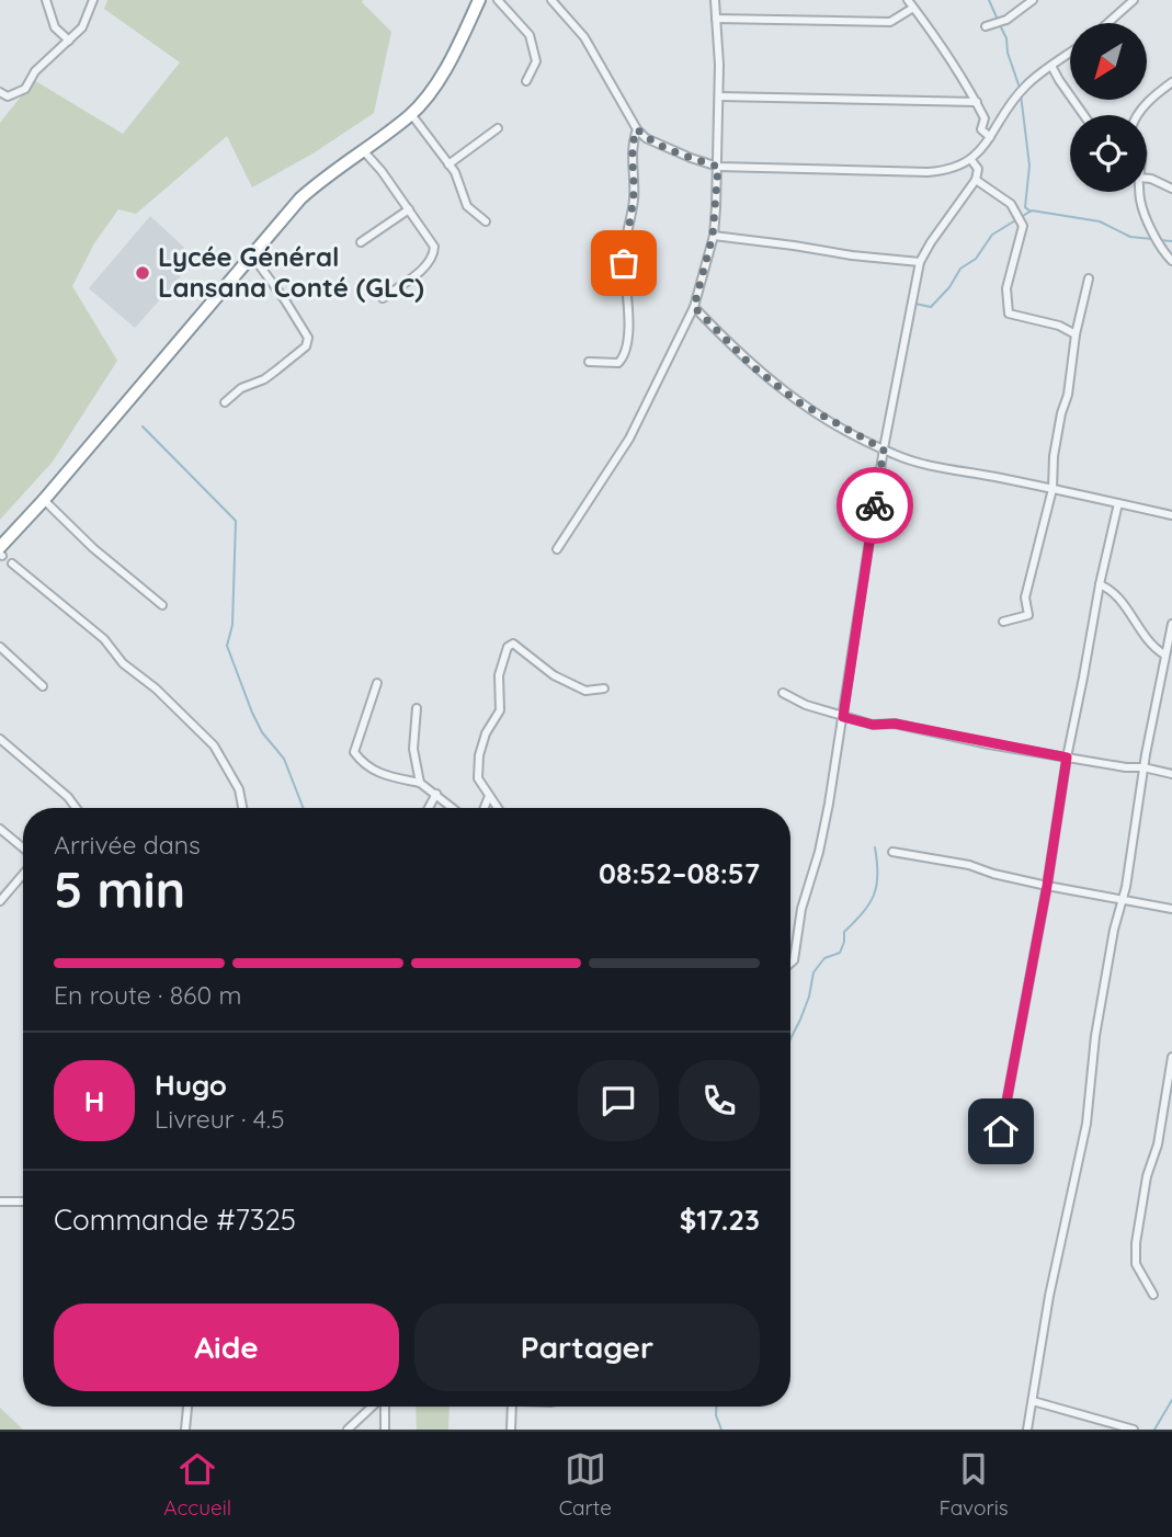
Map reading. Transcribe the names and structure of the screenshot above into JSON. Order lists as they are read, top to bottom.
{
  "places": ["Lycée Général Lansana Conté (GLC)"],
  "north": "bottom left",
  "page": {
    "heading": ["5 min", "Arrivée dans", "08:52–08:57"],
    "panel": [
      "Hugo",
      "Livreur · 4.5",
      "Commande #7325",
      "$17.23"
    ],
    "bar": "En route · 860 m",
    "round": "H",
    "buttons": ["Aide", "Partager"],
    "tabs": ["Accueil", "Carte", "Favoris"]
  }
}
